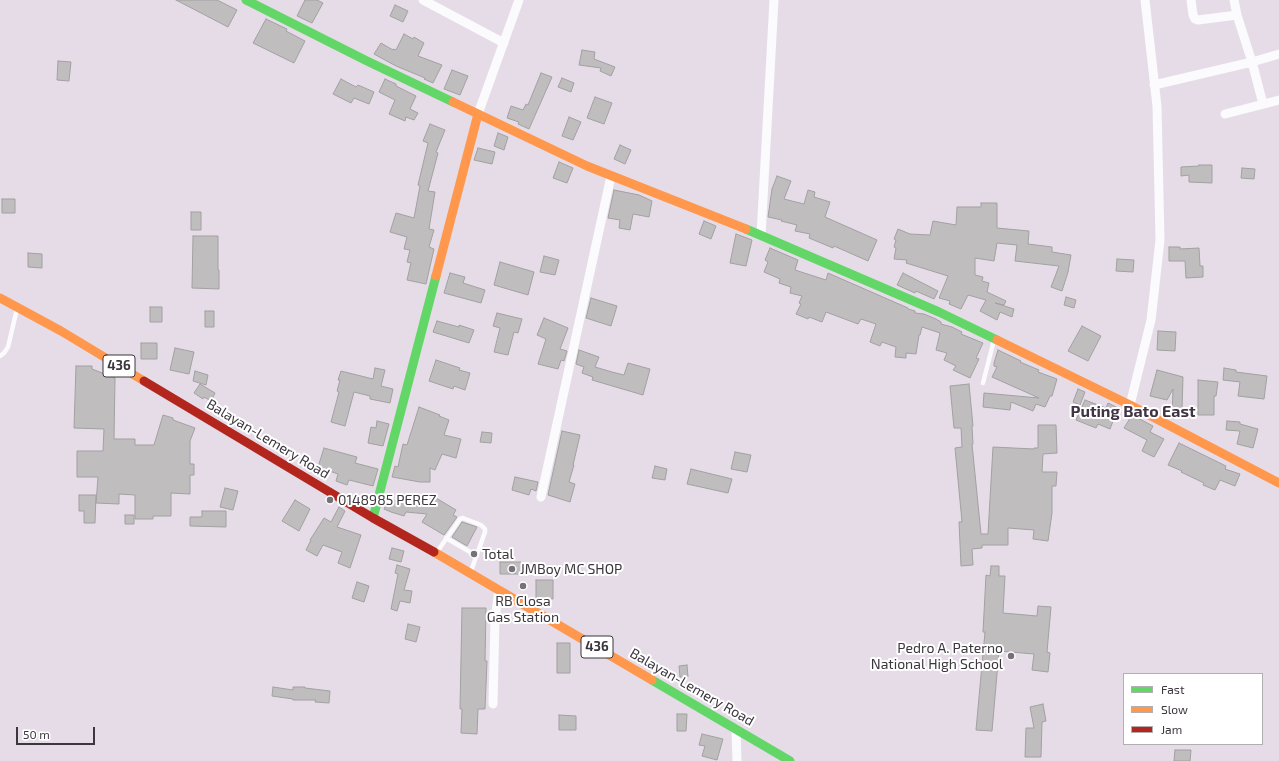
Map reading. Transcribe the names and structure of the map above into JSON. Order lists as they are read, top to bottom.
{
  "streets": {
    "street": ["436", "Balayan-Lemery Road"]
  },
  "districts": ["Puting Bato East"],
  "places": [
    "0148985 PEREZ",
    "Total",
    "JMBoy MC SHOP",
    "RB Closa Gas Station",
    "Pedro A. Paterno National High School"
  ],
  "legend": ["Fast", "Slow", "Jam"],
  "scale_bar": "50 m"
}
